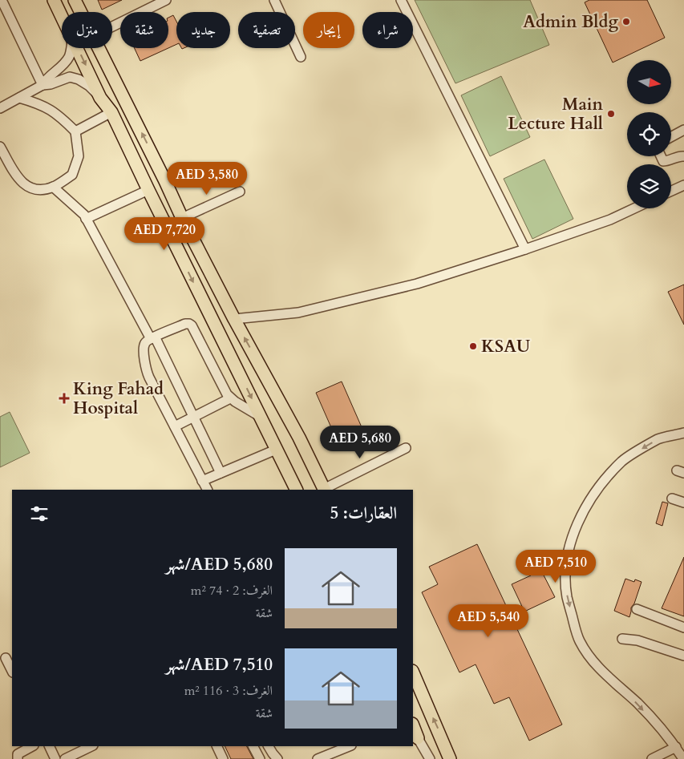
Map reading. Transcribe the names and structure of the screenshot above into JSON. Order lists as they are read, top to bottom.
{
  "places": {
    "other": ["Admin Bldg", "Main Lecture Hall", "KSAU"],
    "health": ["King Fahad Hospital"]
  },
  "north": "right",
  "page": {
    "chip": [
      "شراء",
      "إيجار",
      "تصفية",
      "جديد",
      "شقة",
      "منزل"
    ],
    "price": [
      "AED 3,580",
      "AED 7,720",
      "AED 5,680",
      "AED 7,510",
      "AED 5,540"
    ],
    "heading": "العقارات: 5",
    "list": [
      {
        "name": "AED 5,680/شهر",
        "note": "الغرف: 2 · 74 m² · شقة"
      },
      {
        "name": "AED 7,510/شهر",
        "note": "الغرف: 3 · 116 m² · شقة"
      }
    ]
  }
}
